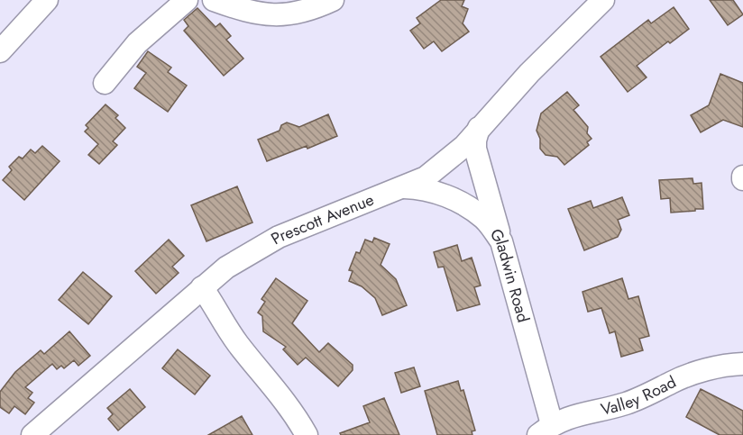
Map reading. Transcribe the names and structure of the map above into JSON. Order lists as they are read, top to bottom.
{
  "streets": {
    "street": ["Prescott Avenue", "Gladwin Road", "Valley Road"]
  },
  "crossings": [
    ["Prescott Avenue", "Gladwin Road"],
    ["Gladwin Road", "Valley Road"]
  ]
}
